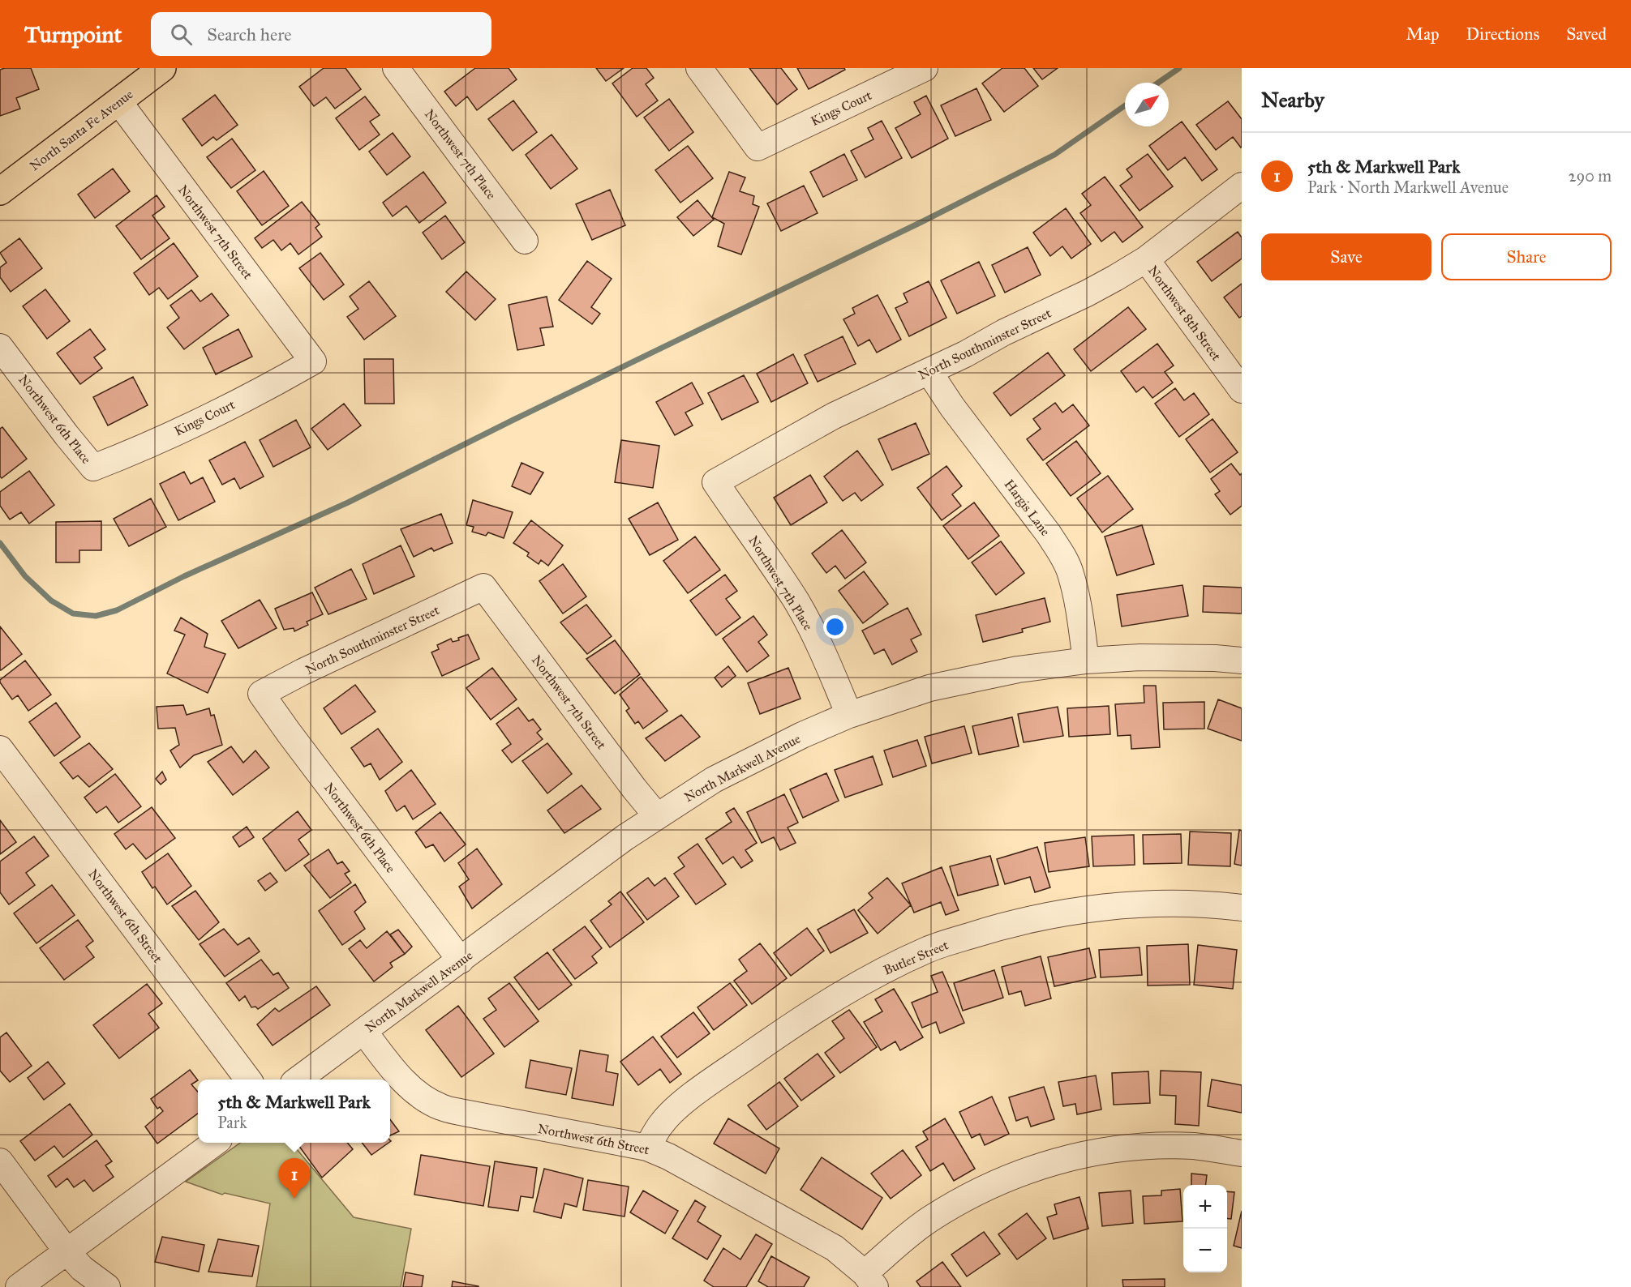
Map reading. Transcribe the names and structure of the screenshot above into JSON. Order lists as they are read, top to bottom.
{
  "streets": {
    "main road": ["North Santa Fe Avenue"],
    "street": [
      "Kings Court",
      "Northwest 7th Place",
      "Northwest 7th Street",
      "Northwest 8th Street",
      "North Southminster Street",
      "Northwest 6th Place",
      "Hargis Lane",
      "North Markwell Avenue",
      "Northwest 6th Street",
      "Butler Street"
    ]
  },
  "crossings": [
    ["Kings Court", "Northwest 7th Street"],
    ["Kings Court", "Northwest 6th Place"],
    ["North Santa Fe Avenue", "Northwest 7th Street"],
    ["Northwest 7th Place", "North Southminster Street"],
    ["Northwest 7th Place", "North Markwell Avenue"],
    ["Northwest 7th Street", "North Southminster Street"],
    ["Northwest 7th Street", "North Markwell Avenue"],
    ["Northwest 8th Street", "North Southminster Street"],
    ["North Southminster Street", "Northwest 6th Place"],
    ["North Southminster Street", "Hargis Lane"],
    ["Northwest 6th Place", "North Markwell Avenue"],
    ["Hargis Lane", "North Markwell Avenue"],
    ["North Markwell Avenue", "Northwest 6th Street"],
    ["Northwest 6th Street", "Butler Street"]
  ],
  "north": "top right",
  "page": {
    "header": "Turnpoint",
    "search": "Search here",
    "nav": ["Map", "Directions", "Saved"],
    "heading": "Nearby",
    "list": [
      {
        "mark": "1",
        "name": "5th & Markwell Park",
        "note": "Park · North Markwell Avenue",
        "value": "290 m"
      }
    ],
    "buttons": ["Save", "Share"],
    "popup": ["5th & Markwell Park", "Park"],
    "pins": "1",
    "map_buttons": ["+", "−"]
  }
}
